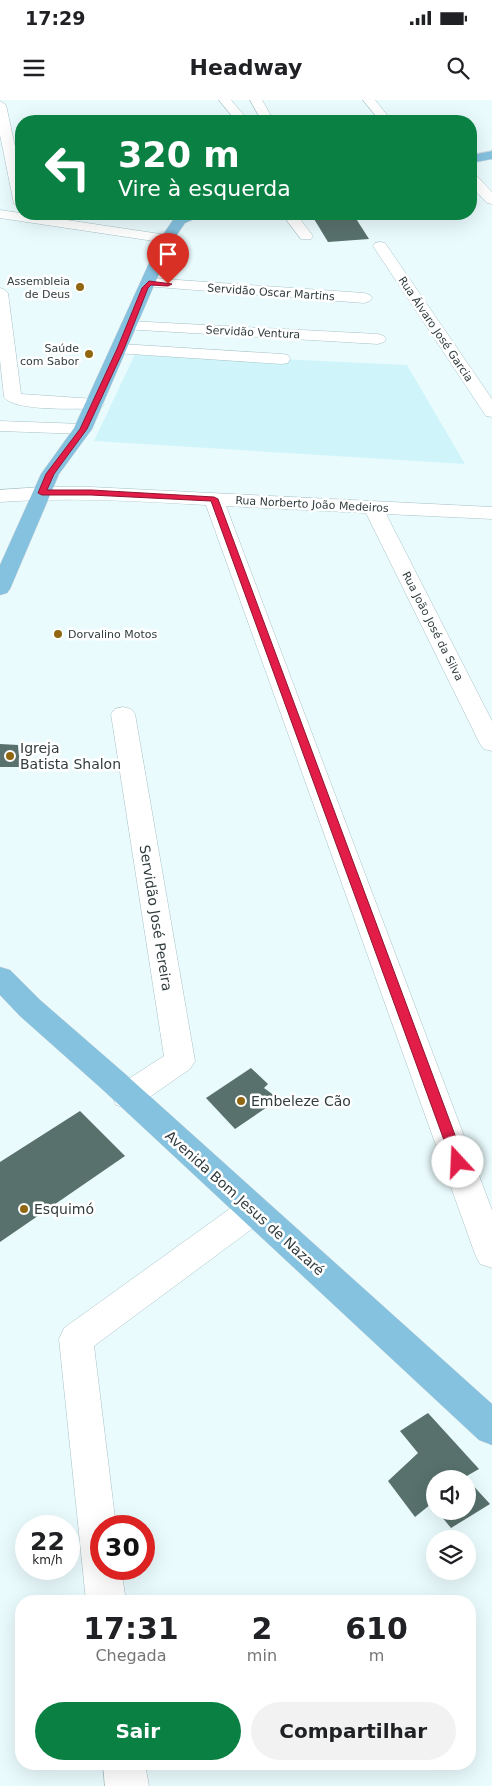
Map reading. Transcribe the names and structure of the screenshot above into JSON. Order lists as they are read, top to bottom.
{
  "streets": {
    "main road": ["Avenida Bom Jesus de Nazaré"],
    "street": [
      "Servidão Oscar Martins",
      "Rua Álvaro José Garcia",
      "Servidão Ventura",
      "Rua Norberto João Medeiros",
      "Rua João José da Silva",
      "Servidão José Pereira"
    ]
  },
  "crossings": [
    ["Rua Norberto João Medeiros", "Rua João José da Silva"],
    ["Servidão José Pereira", "Avenida Bom Jesus de Nazaré"]
  ],
  "places": [
    "Assembleia de Deus",
    "Saúde com Sabor",
    "Dorvalino Motos",
    "Igreja Batista Shalon",
    "Embeleze Cão",
    "Esquimó"
  ],
  "page": {
    "status": "17:29",
    "header": "Headway",
    "turn": ["320 m", "Vire à esquerda"],
    "speed": "22 km/h",
    "limit": "30",
    "eta": [
      "17:31",
      "Chegada",
      "2",
      "min",
      "610",
      "m"
    ],
    "buttons": ["Sair", "Compartilhar"]
  }
}
